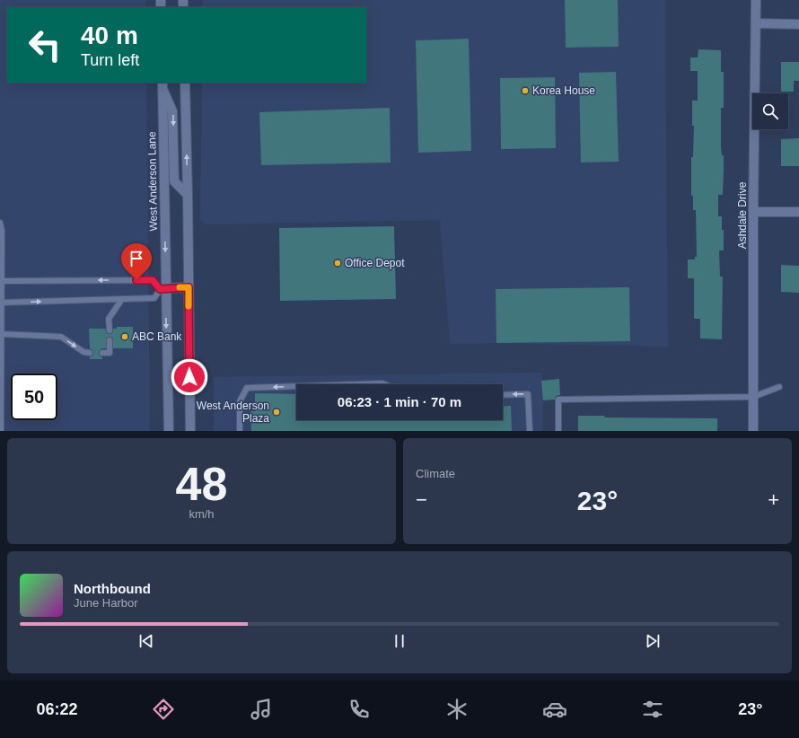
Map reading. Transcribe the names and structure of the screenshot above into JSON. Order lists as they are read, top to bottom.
{
  "streets": {
    "main road": ["West Anderson Lane", "Ashdale Drive"]
  },
  "places": [
    "Korea House",
    "Office Depot",
    "ABC Bank",
    "West Anderson Plaza"
  ],
  "page": {
    "turn": ["40 m", "Turn left"],
    "limit": "50",
    "trip": "06:23 · 1 min · 70 m",
    "tile": [
      ["48", "km/h"],
      "Climate"
    ],
    "heat": ["−", "23°", "+"],
    "song": ["Northbound", "June Harbor"],
    "tabs": ["06:22", "23°"]
  }
}
